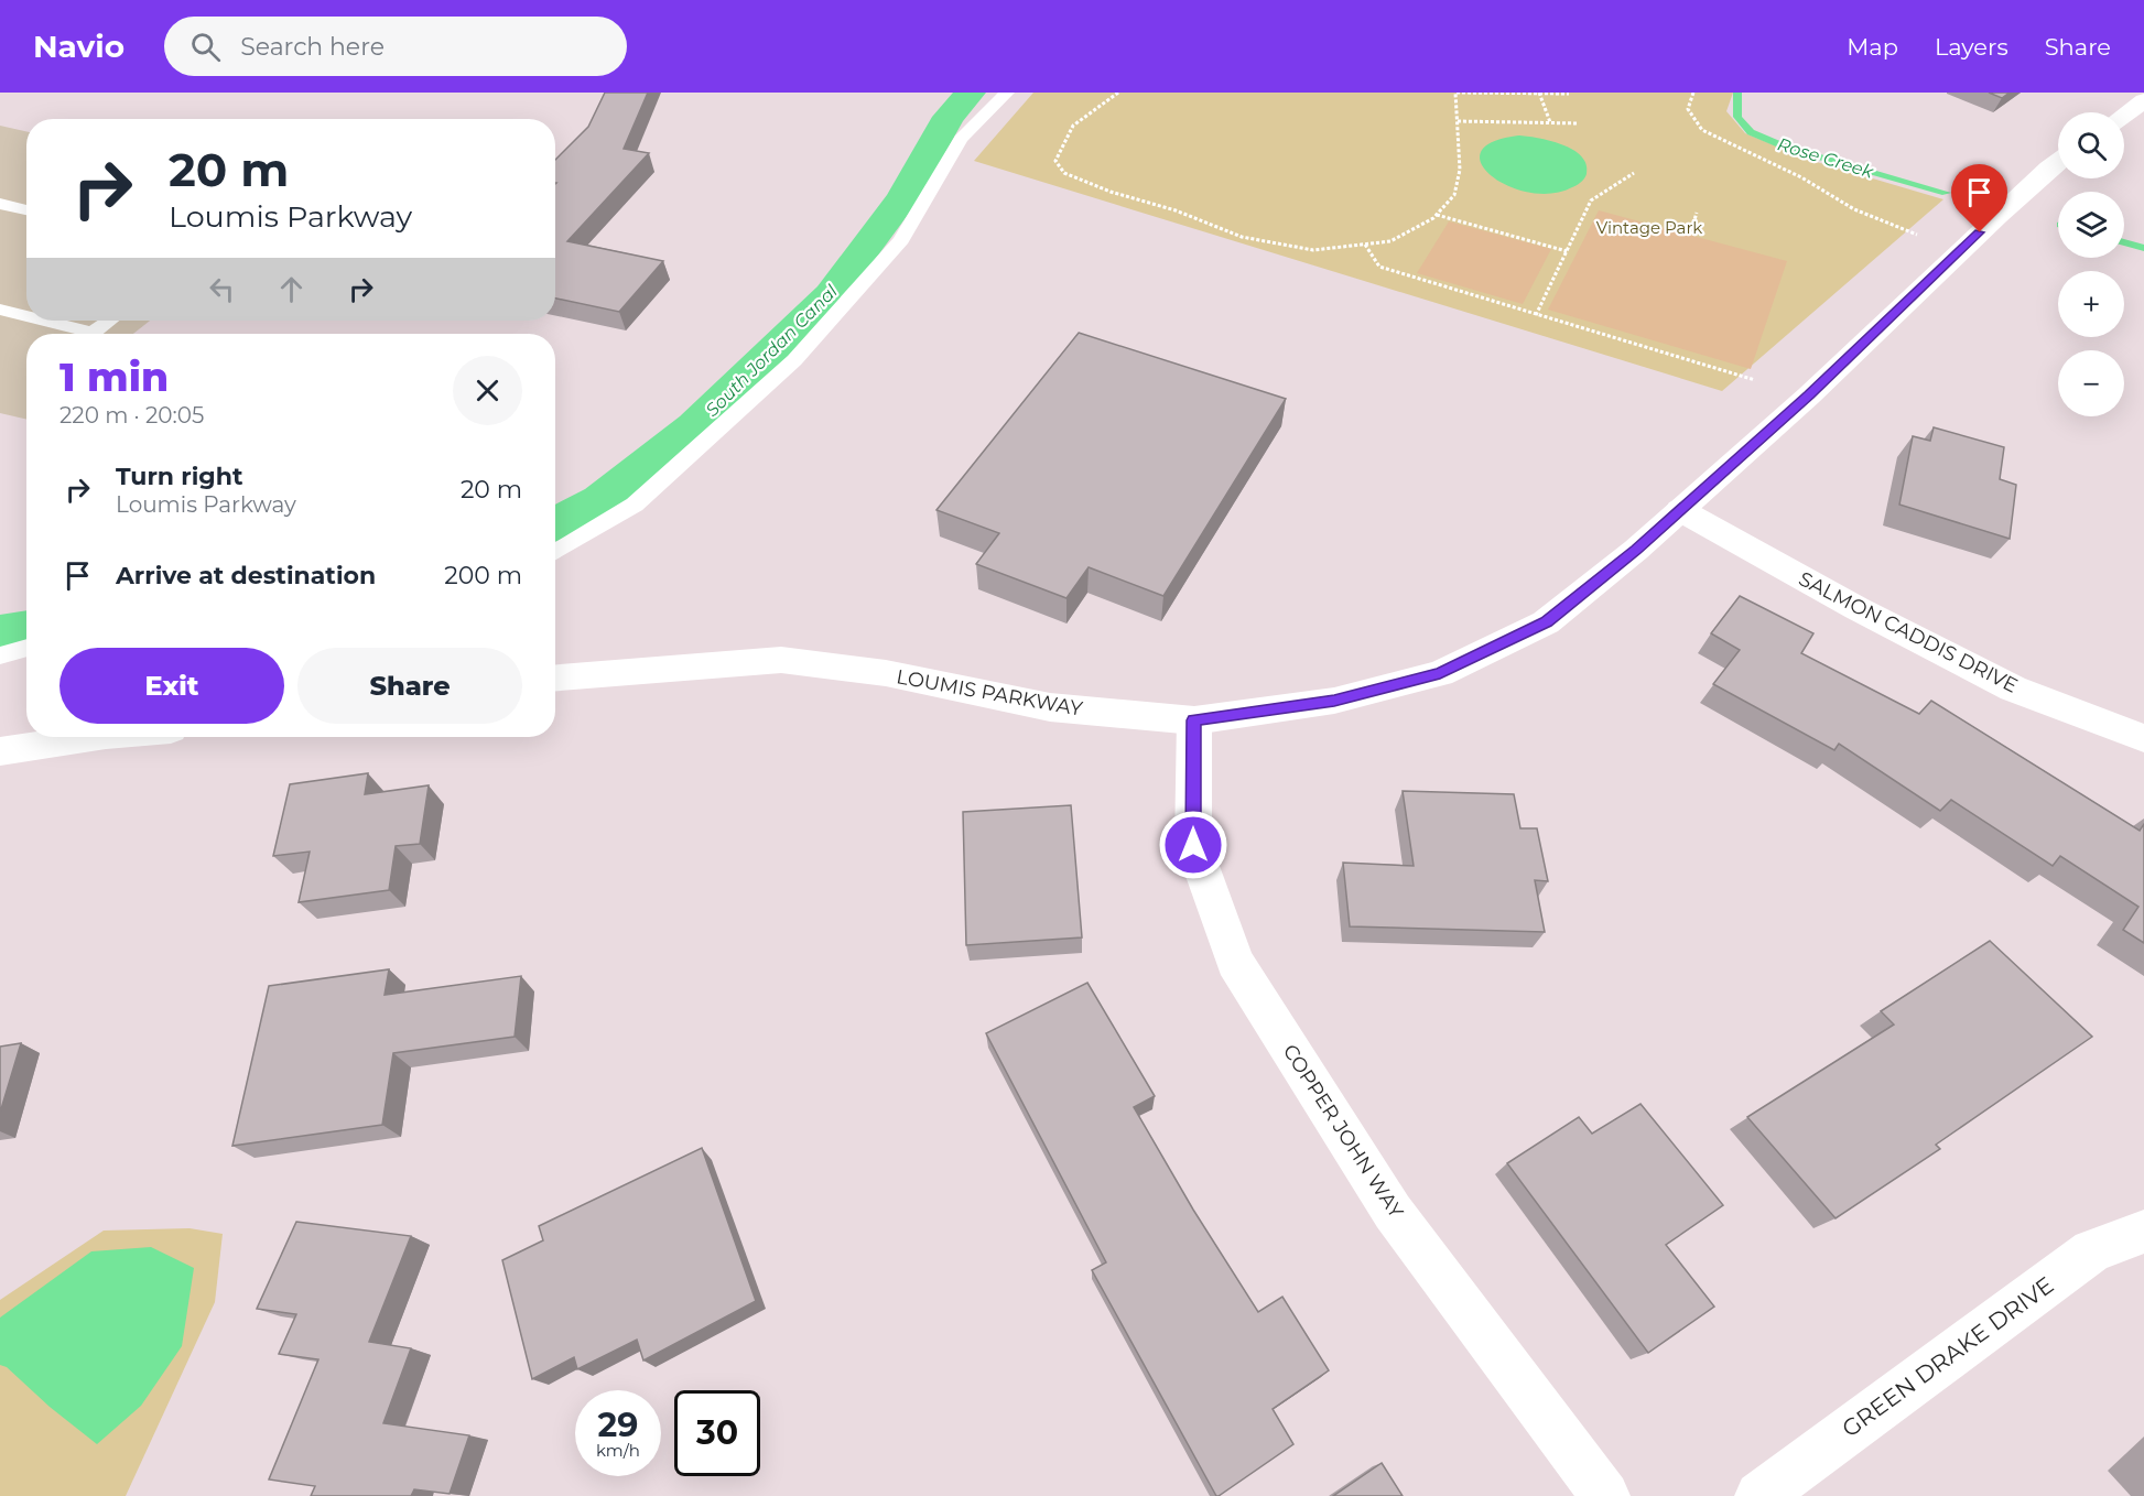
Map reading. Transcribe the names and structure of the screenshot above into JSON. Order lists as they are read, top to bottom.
{
  "streets": {
    "street": [
      "SALMON CADDIS DRIVE",
      "LOUMIS PARKWAY",
      "COPPER JOHN WAY",
      "GREEN DRAKE DRIVE"
    ]
  },
  "crossings": [
    ["SALMON CADDIS DRIVE", "LOUMIS PARKWAY"],
    ["LOUMIS PARKWAY", "COPPER JOHN WAY"]
  ],
  "water": ["Rose Creek", "South Jordan Canal"],
  "parks": ["Vintage Park"],
  "page": {
    "header": "Navio",
    "search": "Search here",
    "nav": ["Map", "Layers", "Share"],
    "map_buttons": ["+", "−"],
    "turn": ["20 m", "Loumis Parkway"],
    "heading": ["1 min", "220 m · 20:05"],
    "list": [
      {
        "name": "Turn right",
        "note": "Loumis Parkway",
        "value": "20 m"
      },
      {
        "name": "Arrive at destination",
        "value": "200 m"
      }
    ],
    "buttons": ["Exit", "Share"],
    "speed": "29 km/h",
    "limit": "30"
  }
}
